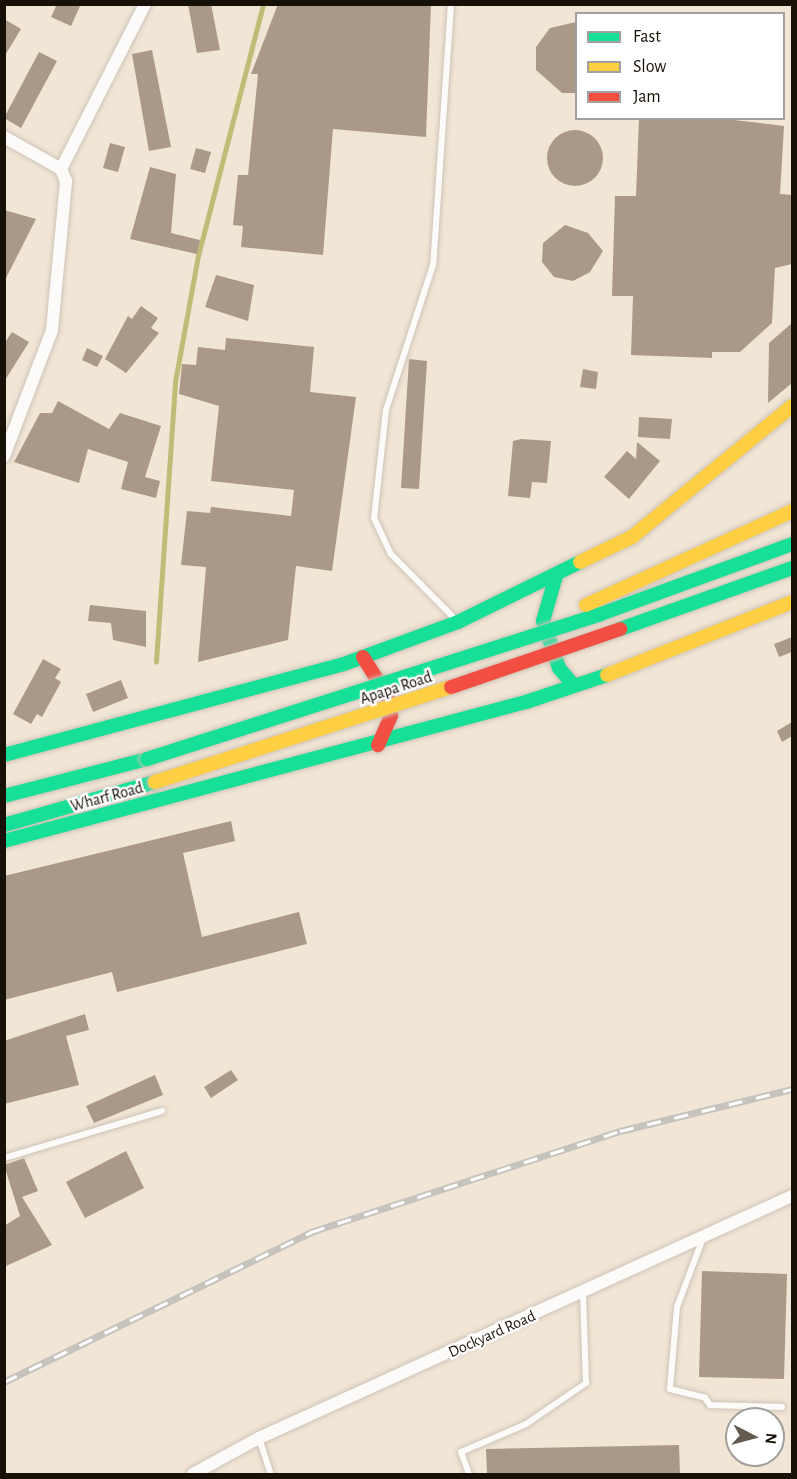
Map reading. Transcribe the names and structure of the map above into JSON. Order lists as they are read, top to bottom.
{
  "streets": {
    "main road": ["Apapa Road", "Wharf Road"],
    "street": ["Dockyard Road"]
  },
  "legend": ["Fast", "Slow", "Jam"],
  "north": "right"
}
